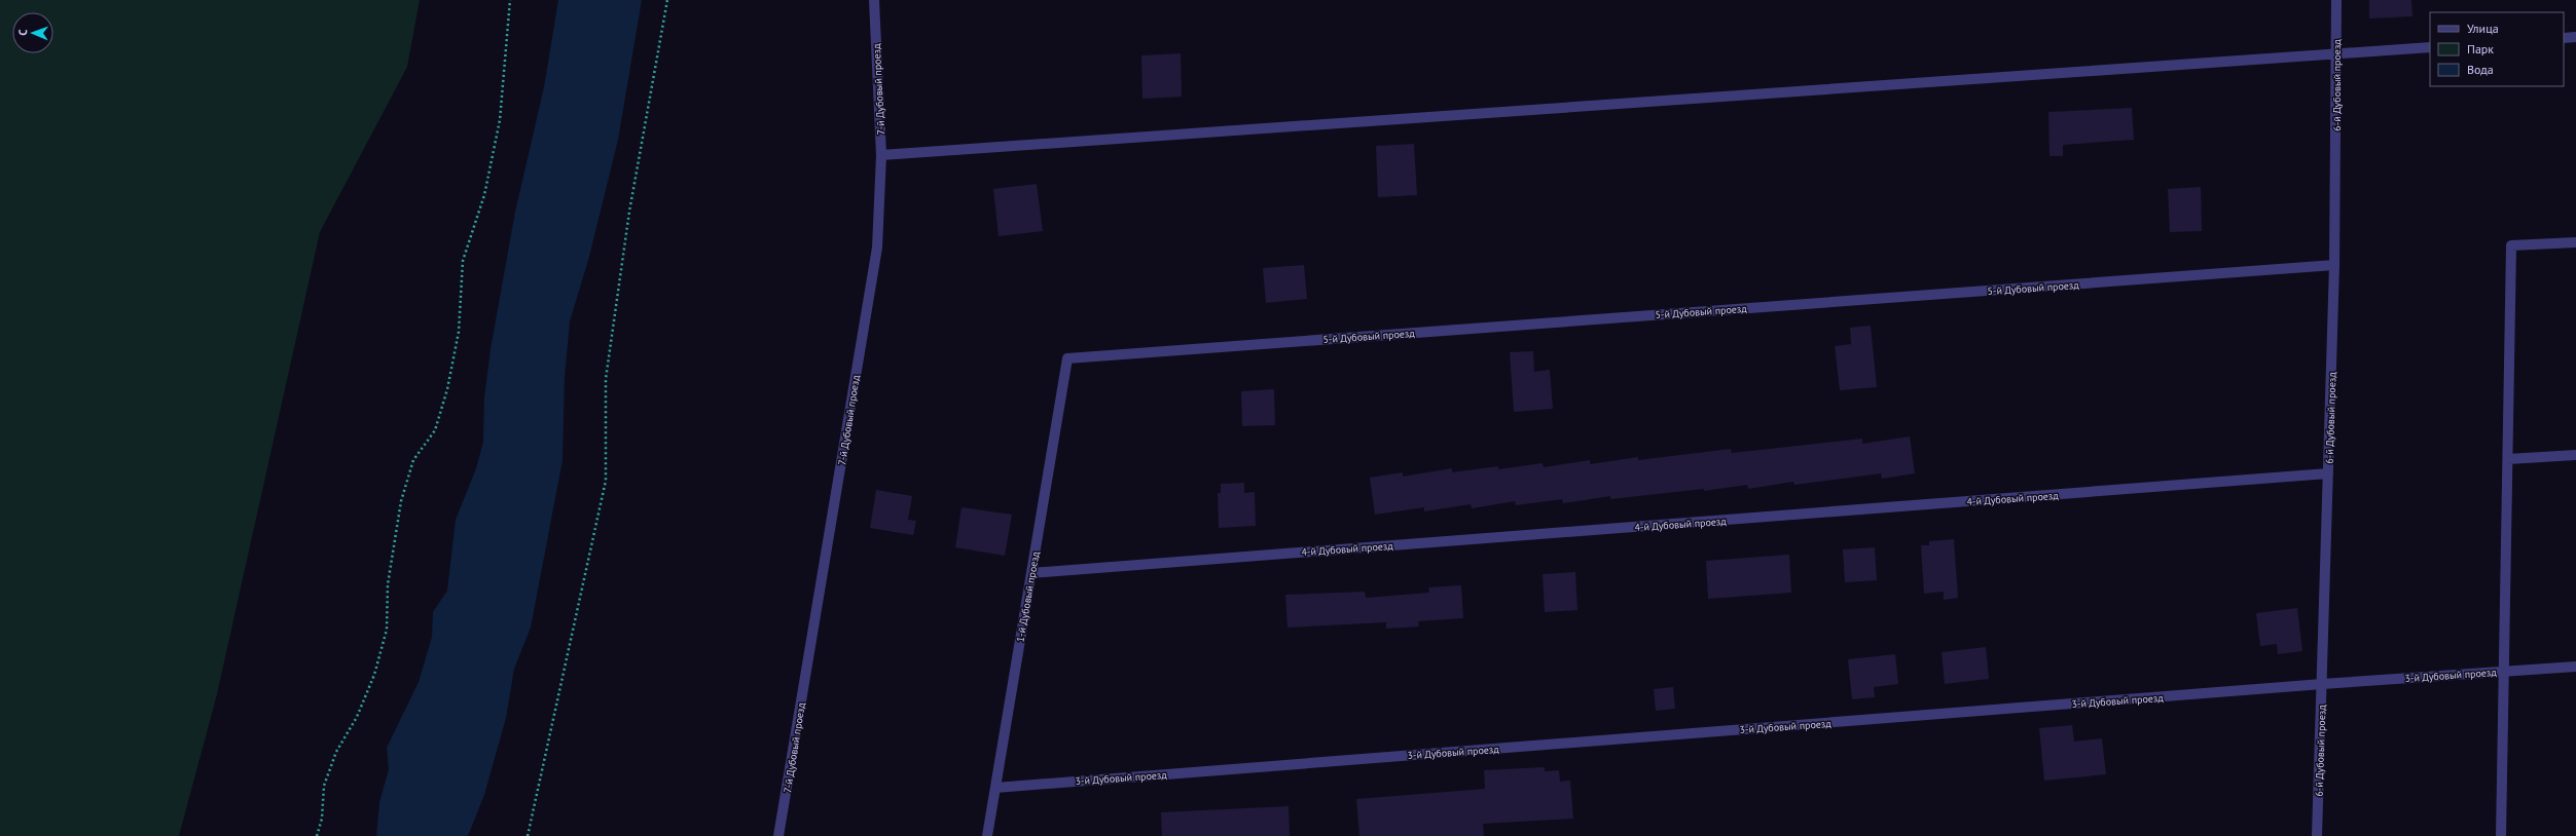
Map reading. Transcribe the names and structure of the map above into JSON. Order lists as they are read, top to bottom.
{
  "streets": {
    "street": [
      "6-й Дубовый проезд",
      "7-й Дубовый проезд",
      "5-й Дубовый проезд",
      "4-й Дубовый проезд",
      "1-й Дубовый проезд",
      "3-й Дубовый проезд"
    ]
  },
  "crossings": [
    ["6-й Дубовый проезд", "5-й Дубовый проезд"],
    ["6-й Дубовый проезд", "4-й Дубовый проезд"],
    ["6-й Дубовый проезд", "3-й Дубовый проезд"],
    ["5-й Дубовый проезд", "1-й Дубовый проезд"],
    ["4-й Дубовый проезд", "1-й Дубовый проезд"],
    ["1-й Дубовый проезд", "3-й Дубовый проезд"]
  ],
  "legend": ["Улица", "Парк", "Вода"],
  "north": "left"
}
